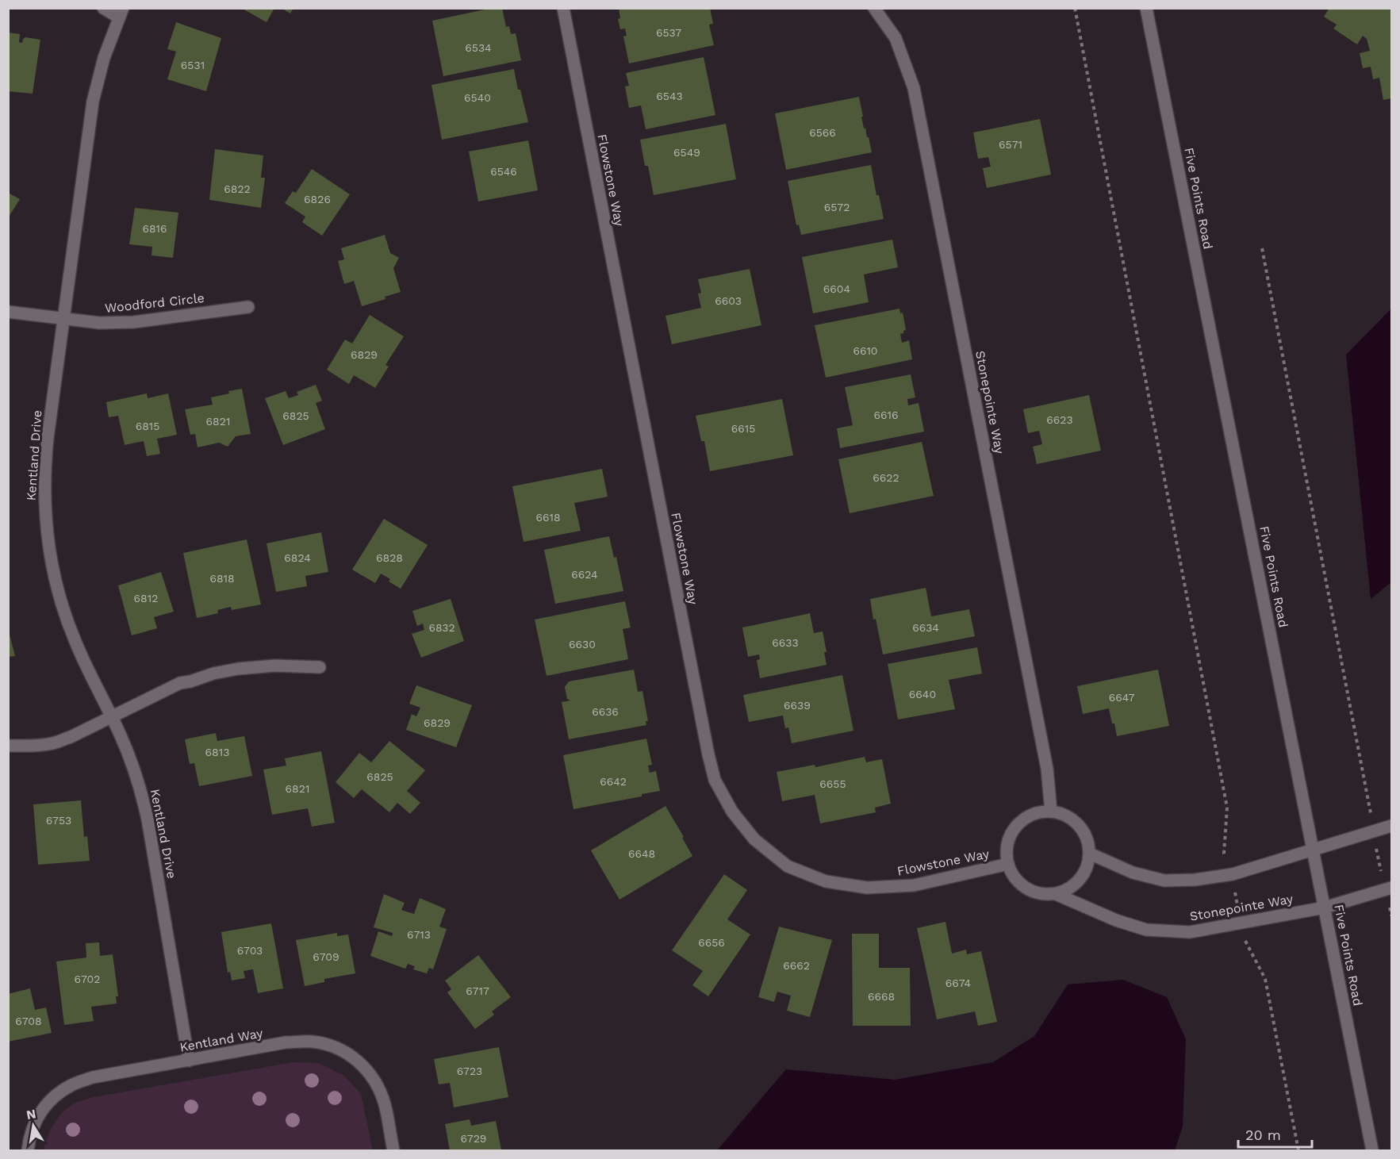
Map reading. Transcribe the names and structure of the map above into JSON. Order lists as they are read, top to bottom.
{
  "streets": {
    "street": [
      "Flowstone Way",
      "Five Points Road",
      "Woodford Circle",
      "Stonepointe Way",
      "Kentland Drive",
      "Kentland Way"
    ]
  },
  "crossings": [
    ["Flowstone Way", "Stonepointe Way"],
    ["Five Points Road", "Stonepointe Way"],
    ["Woodford Circle", "Kentland Drive"],
    ["Kentland Drive", "Kentland Way"]
  ],
  "house_numbers": [
    "6537",
    "6534",
    "6531",
    "6543",
    "6540",
    "6566",
    "6571",
    "6549",
    "6546",
    "6822",
    "6826",
    "6572",
    "6816",
    "6604",
    "6603",
    "6610",
    "6829",
    "6616",
    "6825",
    "6623",
    "6821",
    "6815",
    "6615",
    "6622",
    "6618",
    "6824",
    "6828",
    "6624",
    "6818",
    "6812",
    "6832",
    "6634",
    "6633",
    "6630",
    "6640",
    "6647",
    "6639",
    "6636",
    "6829",
    "6813",
    "6825",
    "6642",
    "6655",
    "6821",
    "6753",
    "6648",
    "6713",
    "6656",
    "6703",
    "6709",
    "6662",
    "6702",
    "6674",
    "6717",
    "6668",
    "6708",
    "6723",
    "6729"
  ],
  "scale_bar": "20 m",
  "north": "top"
}
